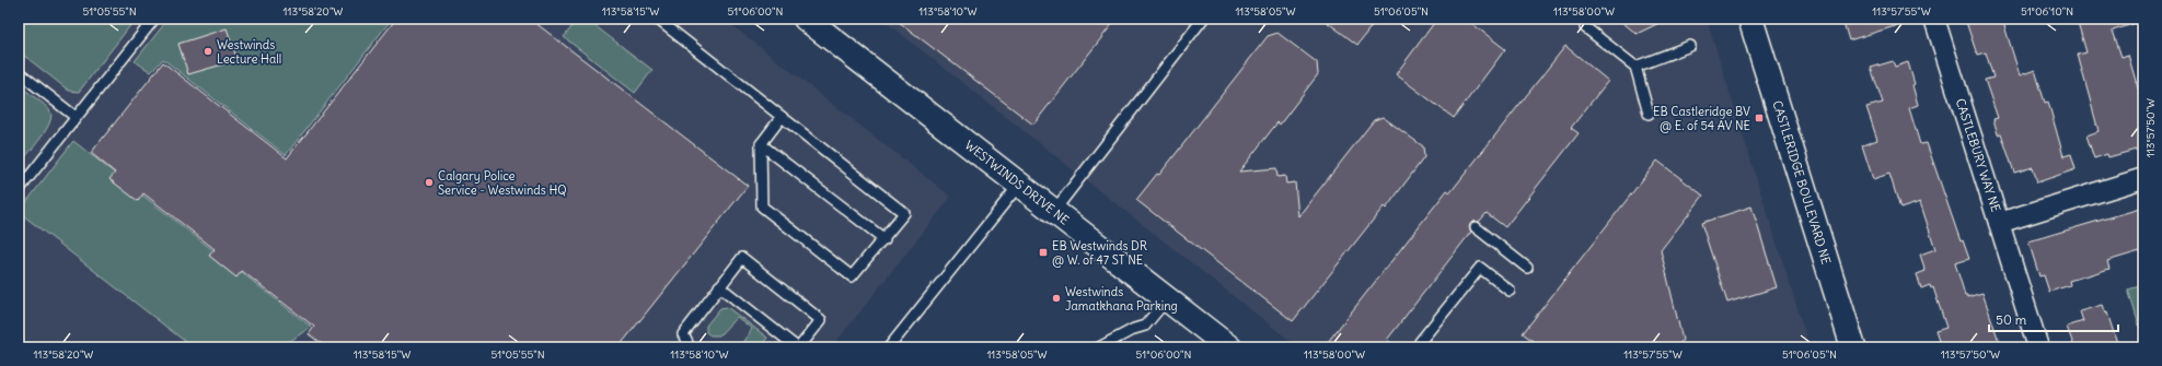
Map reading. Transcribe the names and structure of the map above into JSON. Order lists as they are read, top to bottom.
{
  "streets": {
    "street": ["CASTLEBURY WAY NE", "WESTWINDS DRIVE NE", "CASTLERIDGE BOULEVARD NE"]
  },
  "places": {
    "other": ["Westwinds Lecture Hall", "Calgary Police Service - Westwinds HQ", "Westwinds Jamatkhana Parking"],
    "transit": ["EB Castleridge BV @ E. of 54 AV NE", "EB Westwinds DR @ W. of 47 ST NE"]
  },
  "scale_bar": "50 m",
  "coordinates": [
    "51°05'55\"N",
    "113°58'20\"W",
    "113°58'15\"W",
    "51°06'00\"N",
    "113°58'10\"W",
    "113°58'05\"W",
    "51°06'05\"N",
    "113°58'00\"W",
    "113°57'55\"W",
    "51°06'10\"N",
    "113°57'50\"W"
  ]
}
